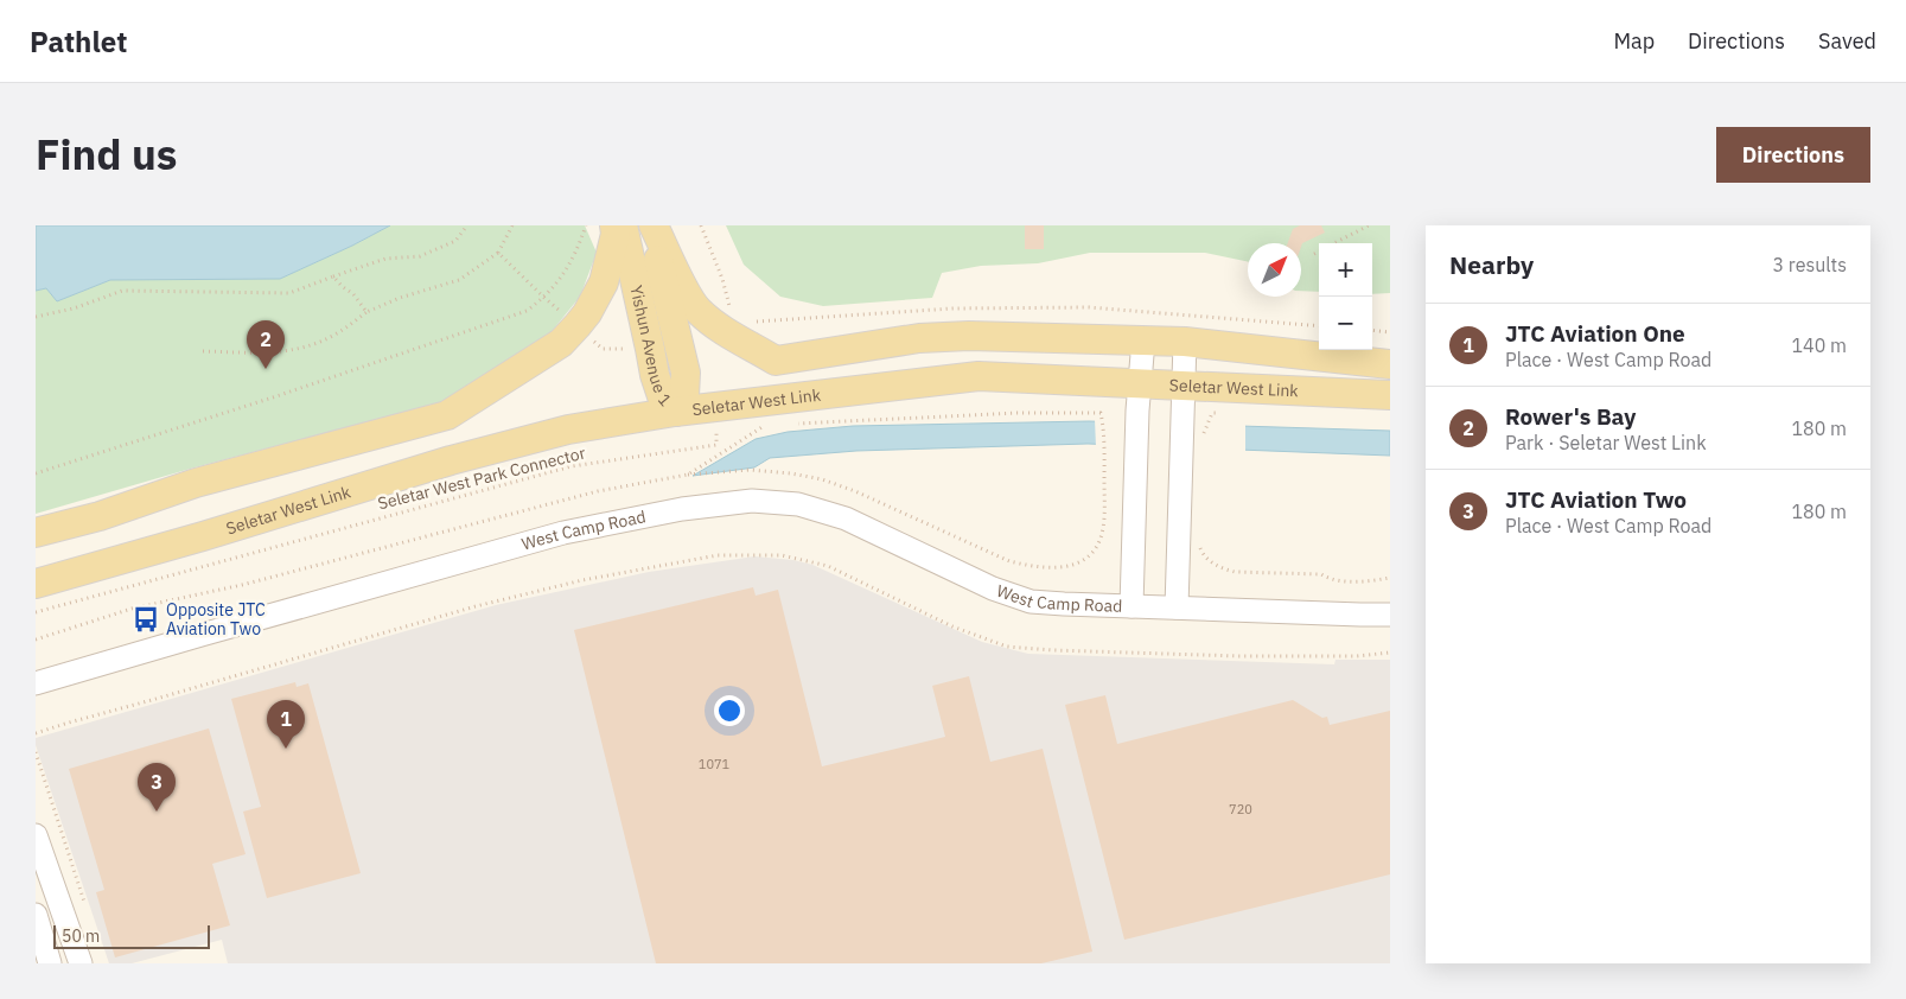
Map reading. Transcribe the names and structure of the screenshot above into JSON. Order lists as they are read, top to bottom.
{
  "streets": {
    "main road": ["Yishun Avenue 1", "Seletar West Link"],
    "street": ["West Camp Road"],
    "path": ["Seletar West Park Connector"]
  },
  "crossings": [
    ["Yishun Avenue 1", "Seletar West Link"],
    ["Seletar West Link", "West Camp Road"]
  ],
  "places": {
    "bus stop": ["Opposite JTC Aviation Two"]
  },
  "house_numbers": ["1071", "720"],
  "scale_bar": "50 m",
  "north": "top right",
  "page": {
    "header": "Pathlet",
    "nav": ["Map", "Directions", "Saved"],
    "title": "Find us",
    "buttons": "Directions",
    "heading": ["Nearby", "3 results"],
    "map_buttons": ["+", "−"],
    "list": [
      {
        "mark": "1",
        "name": "JTC Aviation One",
        "note": "Place · West Camp Road",
        "value": "140 m"
      },
      {
        "mark": "2",
        "name": "Rower's Bay",
        "note": "Park · Seletar West Link",
        "value": "180 m"
      },
      {
        "mark": "3",
        "name": "JTC Aviation Two",
        "note": "Place · West Camp Road",
        "value": "180 m"
      }
    ],
    "pins": ["2", "1", "3"],
    "scale": "50 m"
  }
}
